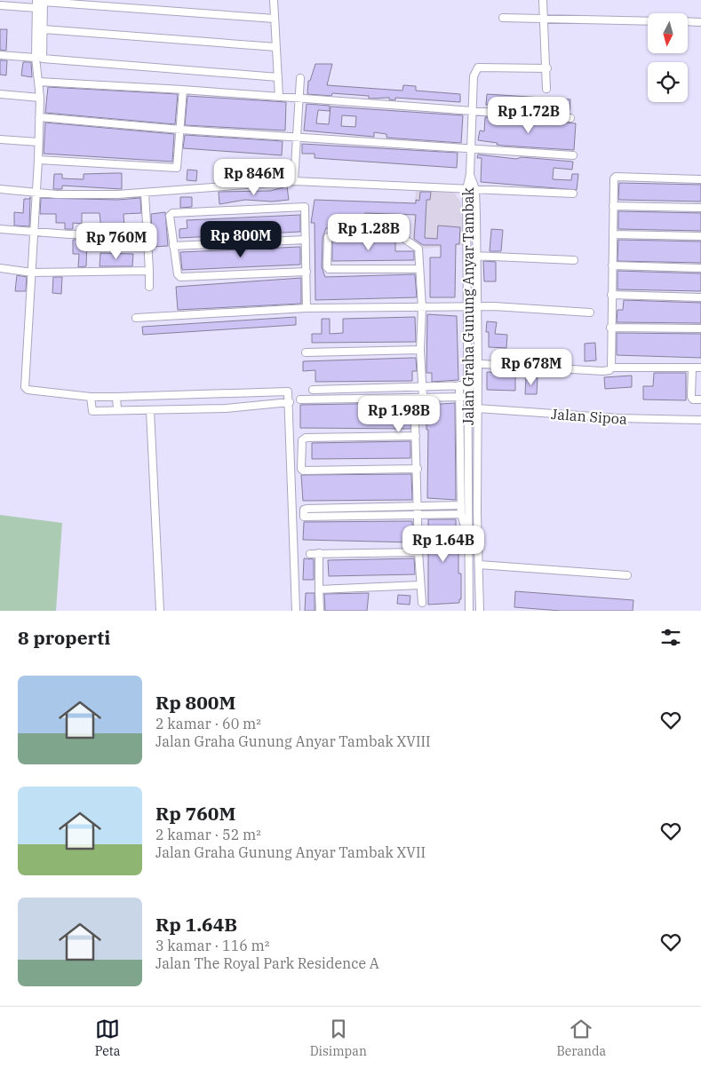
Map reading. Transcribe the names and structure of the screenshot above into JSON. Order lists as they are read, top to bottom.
{
  "streets": {
    "street": ["Jalan Graha Gunung Anyar Tambak", "Jalan Sipoa"]
  },
  "crossings": [
    ["Jalan Graha Gunung Anyar Tambak", "Jalan Sipoa"]
  ],
  "north": "bottom",
  "page": {
    "price": [
      "Rp 1.72B",
      "Rp 846M",
      "Rp 1.28B",
      "Rp 800M",
      "Rp 760M",
      "Rp 678M",
      "Rp 1.98B",
      "Rp 1.64B"
    ],
    "heading": "8 properti",
    "list": [
      {
        "name": "Rp 800M",
        "note": "2 kamar · 60 m² · Jalan Graha Gunung Anyar Tambak XVIII"
      },
      {
        "name": "Rp 760M",
        "note": "2 kamar · 52 m² · Jalan Graha Gunung Anyar Tambak XVII"
      },
      {
        "name": "Rp 1.64B",
        "note": "3 kamar · 116 m² · Jalan The Royal Park Residence A"
      }
    ],
    "tabs": ["Peta", "Disimpan", "Beranda"]
  }
}
